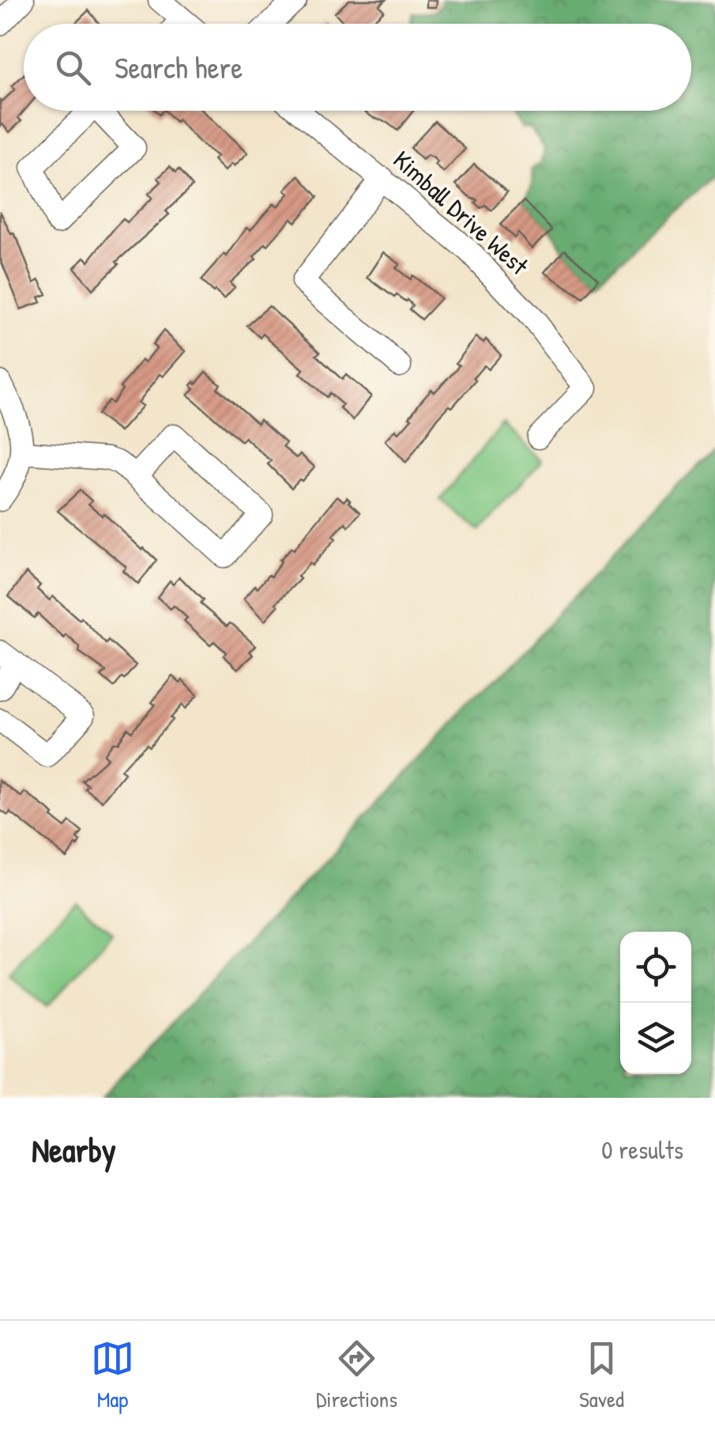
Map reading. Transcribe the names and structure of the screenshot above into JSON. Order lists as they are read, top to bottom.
{
  "streets": {
    "street": ["Kimball Drive West"]
  },
  "page": {
    "search": "Search here",
    "heading": ["Nearby", "0 results"],
    "nav": ["Map", "Directions", "Saved"]
  }
}
